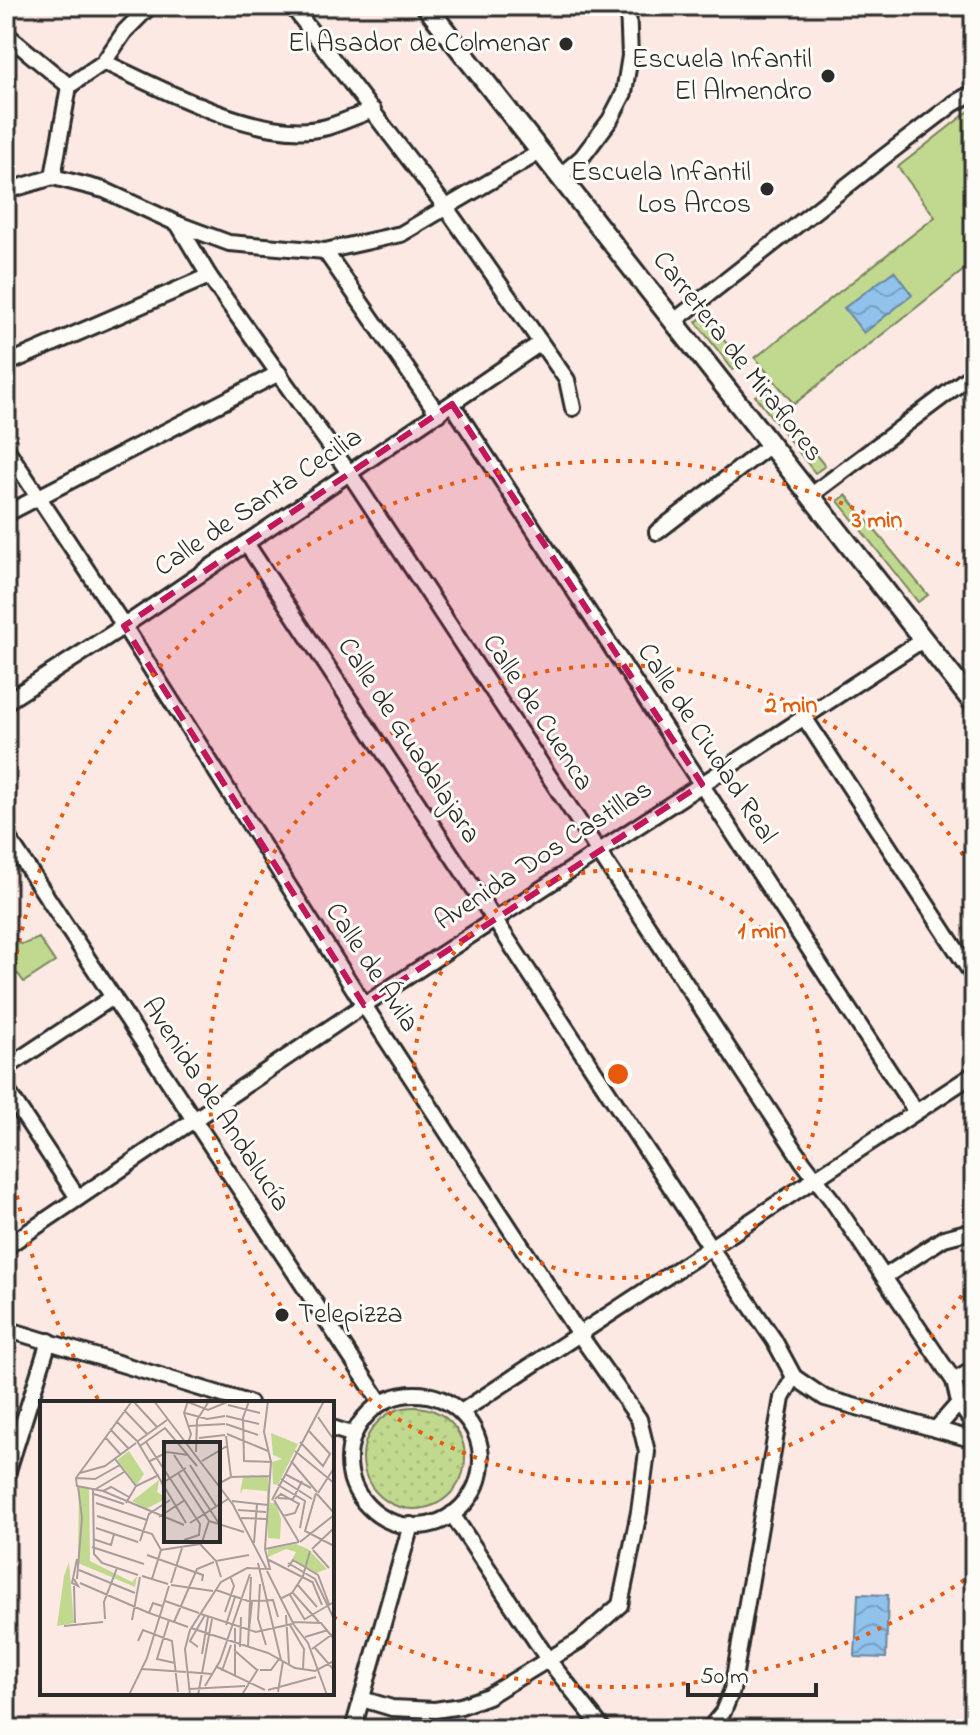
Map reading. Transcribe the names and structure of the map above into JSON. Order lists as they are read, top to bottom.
{
  "streets": {
    "main road": ["Carretera de Miraflores"],
    "street": [
      "Calle de Santa Cecilia",
      "Calle de Cuenca",
      "Calle de Guadalajara",
      "Calle de Ciudad Real",
      "Avenida Dos Castillas",
      "Calle de Ávila",
      "Avenida de Andalucía"
    ]
  },
  "crossings": [
    ["Carretera de Miraflores", "Avenida Dos Castillas"],
    ["Calle de Santa Cecilia", "Calle de Cuenca"],
    ["Calle de Santa Cecilia", "Calle de Guadalajara"],
    ["Calle de Santa Cecilia", "Calle de Ciudad Real"],
    ["Calle de Santa Cecilia", "Calle de Ávila"],
    ["Calle de Cuenca", "Avenida Dos Castillas"],
    ["Calle de Guadalajara", "Avenida Dos Castillas"],
    ["Calle de Ciudad Real", "Avenida Dos Castillas"],
    ["Avenida Dos Castillas", "Calle de Ávila"],
    ["Avenida Dos Castillas", "Avenida de Andalucía"]
  ],
  "places": [
    "El Asador de Colmenar",
    "Escuela Infantil El Almendro",
    "Escuela Infantil Los Arcos",
    "Telepizza"
  ],
  "scale_bar": "50 m",
  "rings": ["3 min", "2 min", "1 min"]
}
